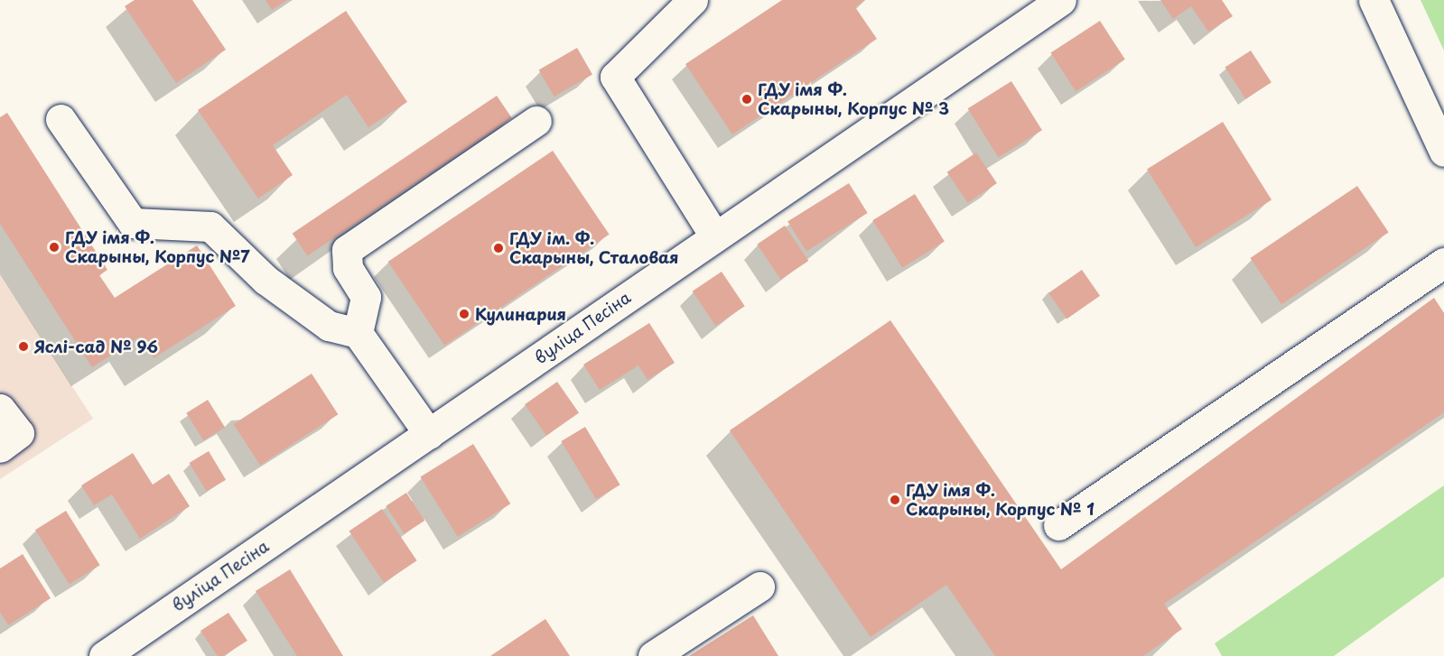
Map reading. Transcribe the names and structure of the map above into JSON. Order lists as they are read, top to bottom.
{
  "streets": {
    "street": ["вуліца Песіна"]
  },
  "places": [
    "ГДУ імя Ф. Скарыны, Корпус № 3",
    "ГДУ імя Ф. Скарыны, Корпус №7",
    "ГДУ ім. Ф. Скарыны, Сталовая",
    "Кулинария",
    "Яслі-сад № 96",
    "ГДУ імя Ф. Скарыны, Корпус № 1"
  ]
}
